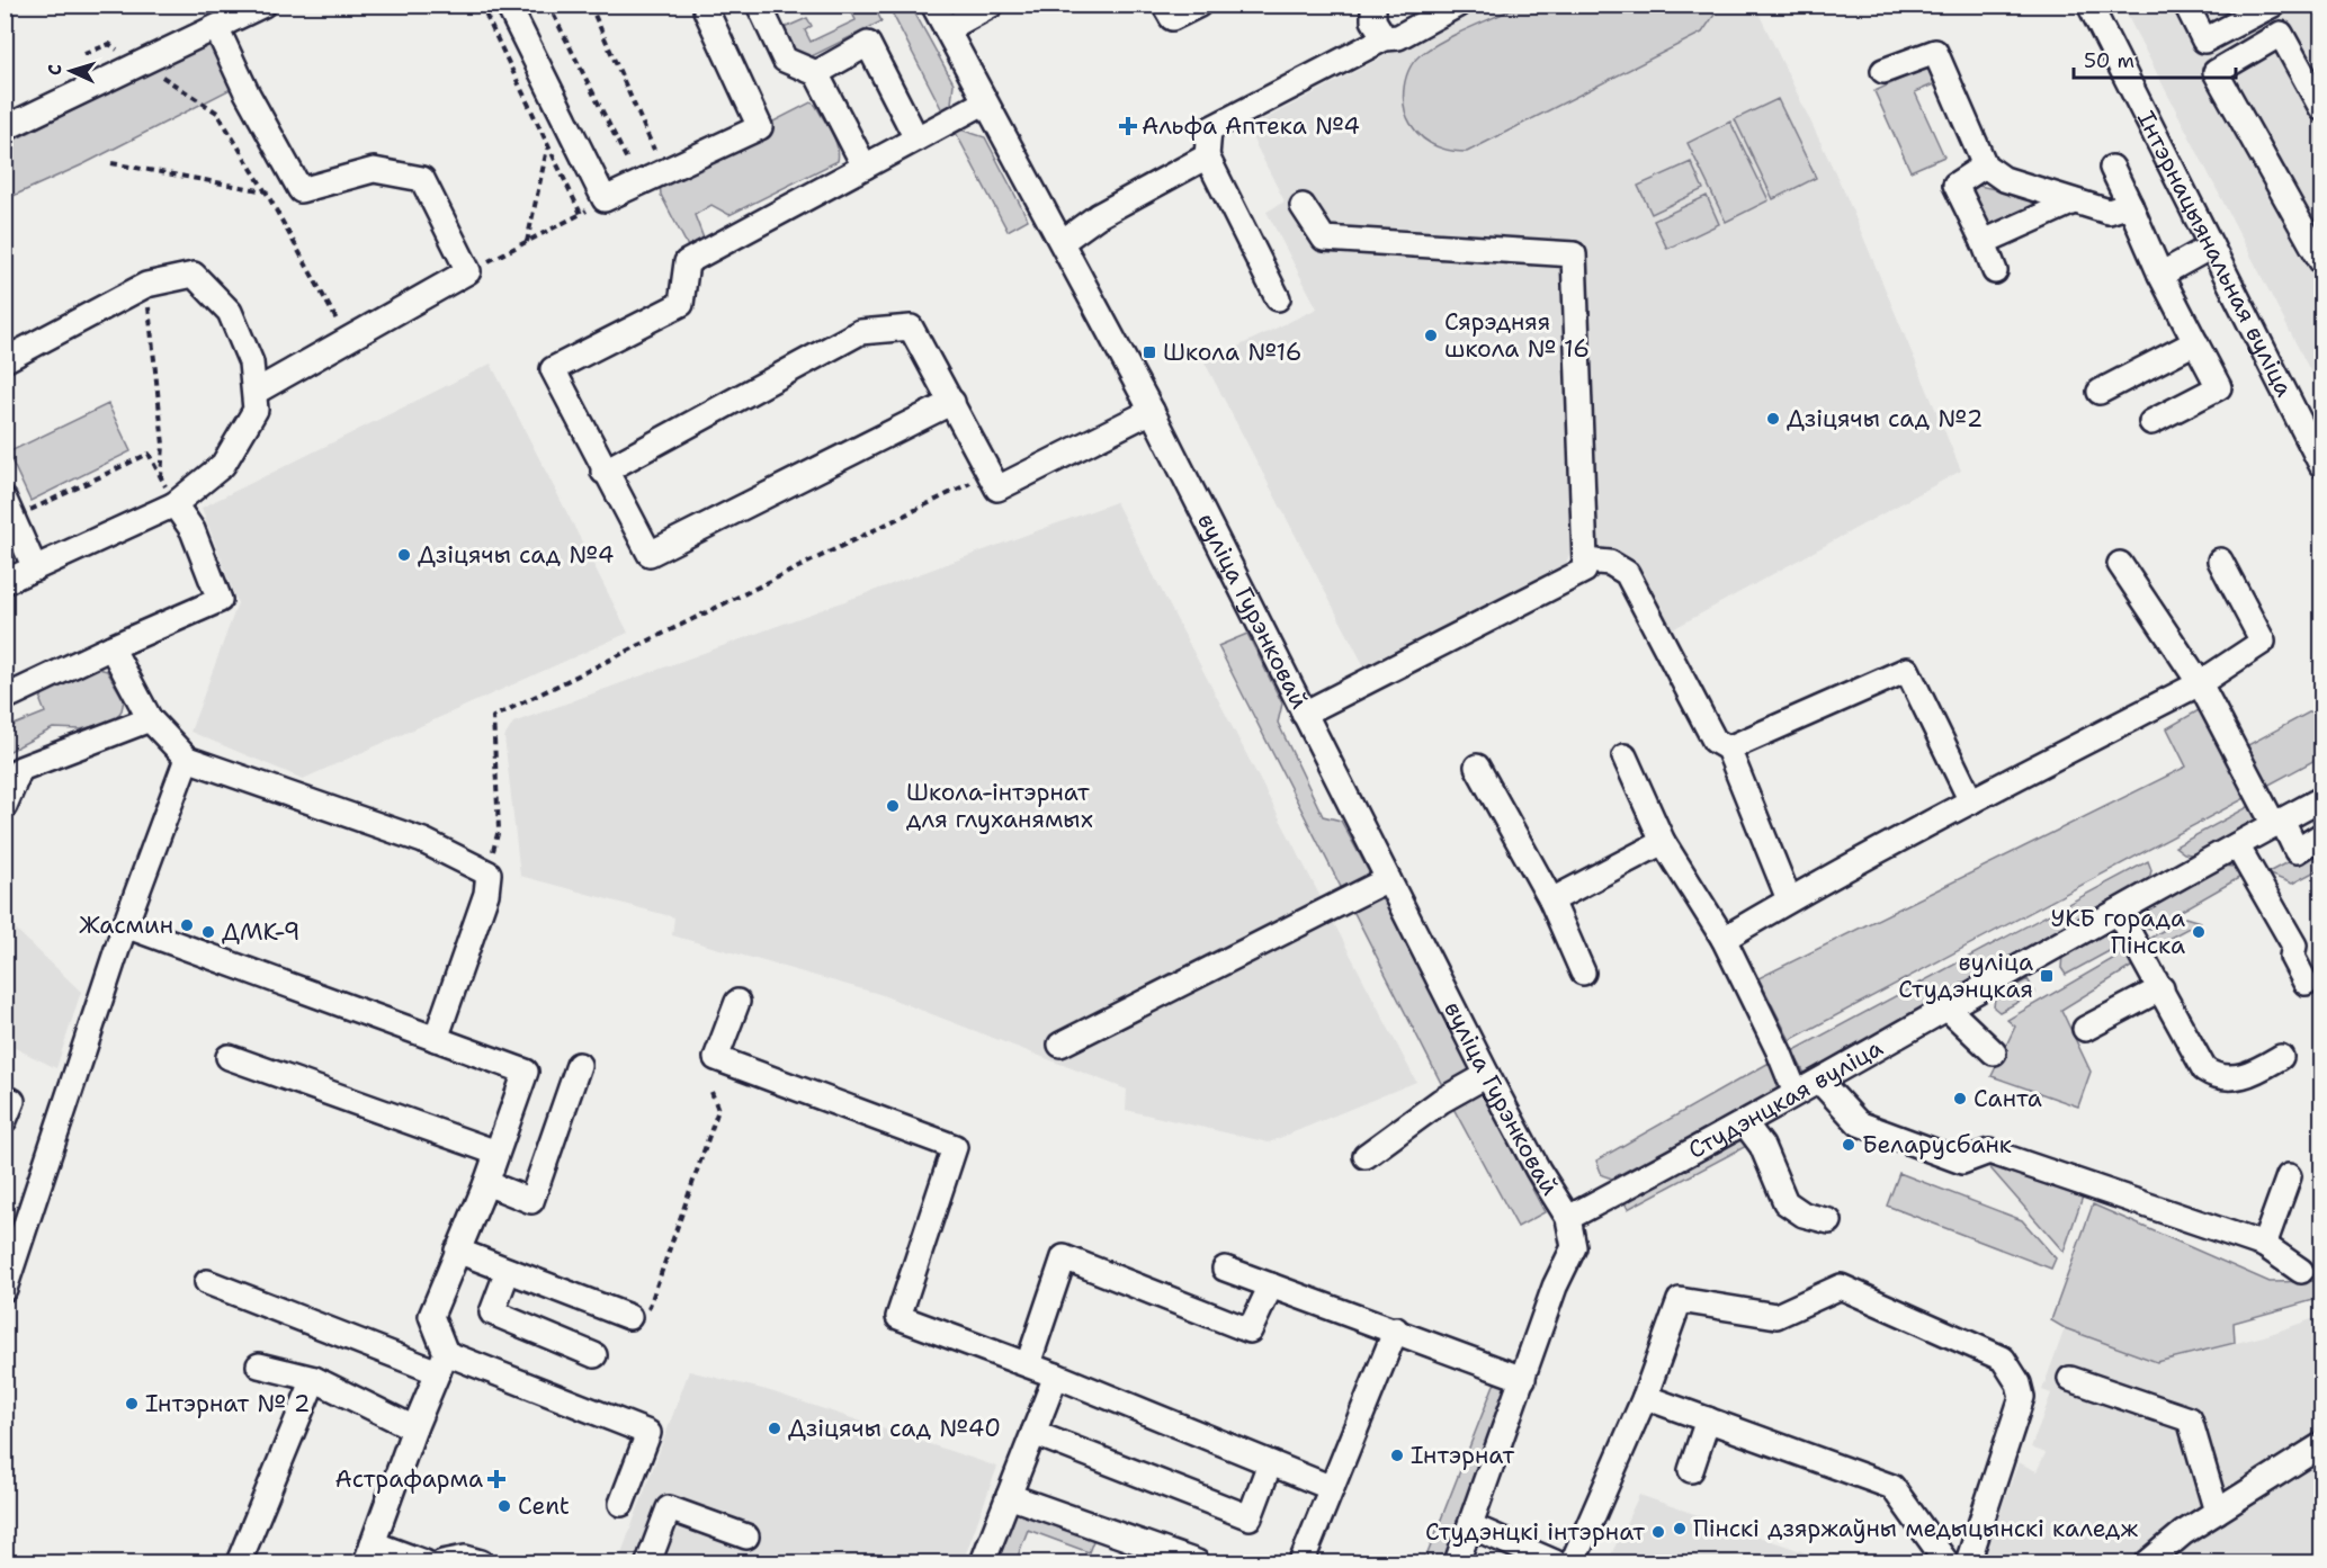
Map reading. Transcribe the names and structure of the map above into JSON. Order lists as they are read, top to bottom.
{
  "streets": {
    "street": ["Інтэрнацыянальная вуліца", "вуліца Гурэнковай", "Студэнцкая вуліца"]
  },
  "crossings": [
    ["вуліца Гурэнковай", "Студэнцкая вуліца"]
  ],
  "places": {
    "health": ["Альфа Аптека №4", "Астрафарма"],
    "other": [
      "Сярэдняя школа № 16",
      "Дзіцячы сад №2",
      "Дзіцячы сад №4",
      "Школа-інтэрнат для глуханямых",
      "Жасмин",
      "ДМК-9",
      "УКБ горада Пінска",
      "Санта",
      "Беларусбанк",
      "Інтэрнат № 2",
      "Дзіцячы сад №40",
      "Інтэрнат",
      "Cent",
      "Пінскі дзяржаўны медыцынскі каледж",
      "Студэнцкі інтэрнат"
    ],
    "transit": ["Школа №16", "вуліца Студэнцкая"]
  },
  "scale_bar": "50 m",
  "north": "left"
}
